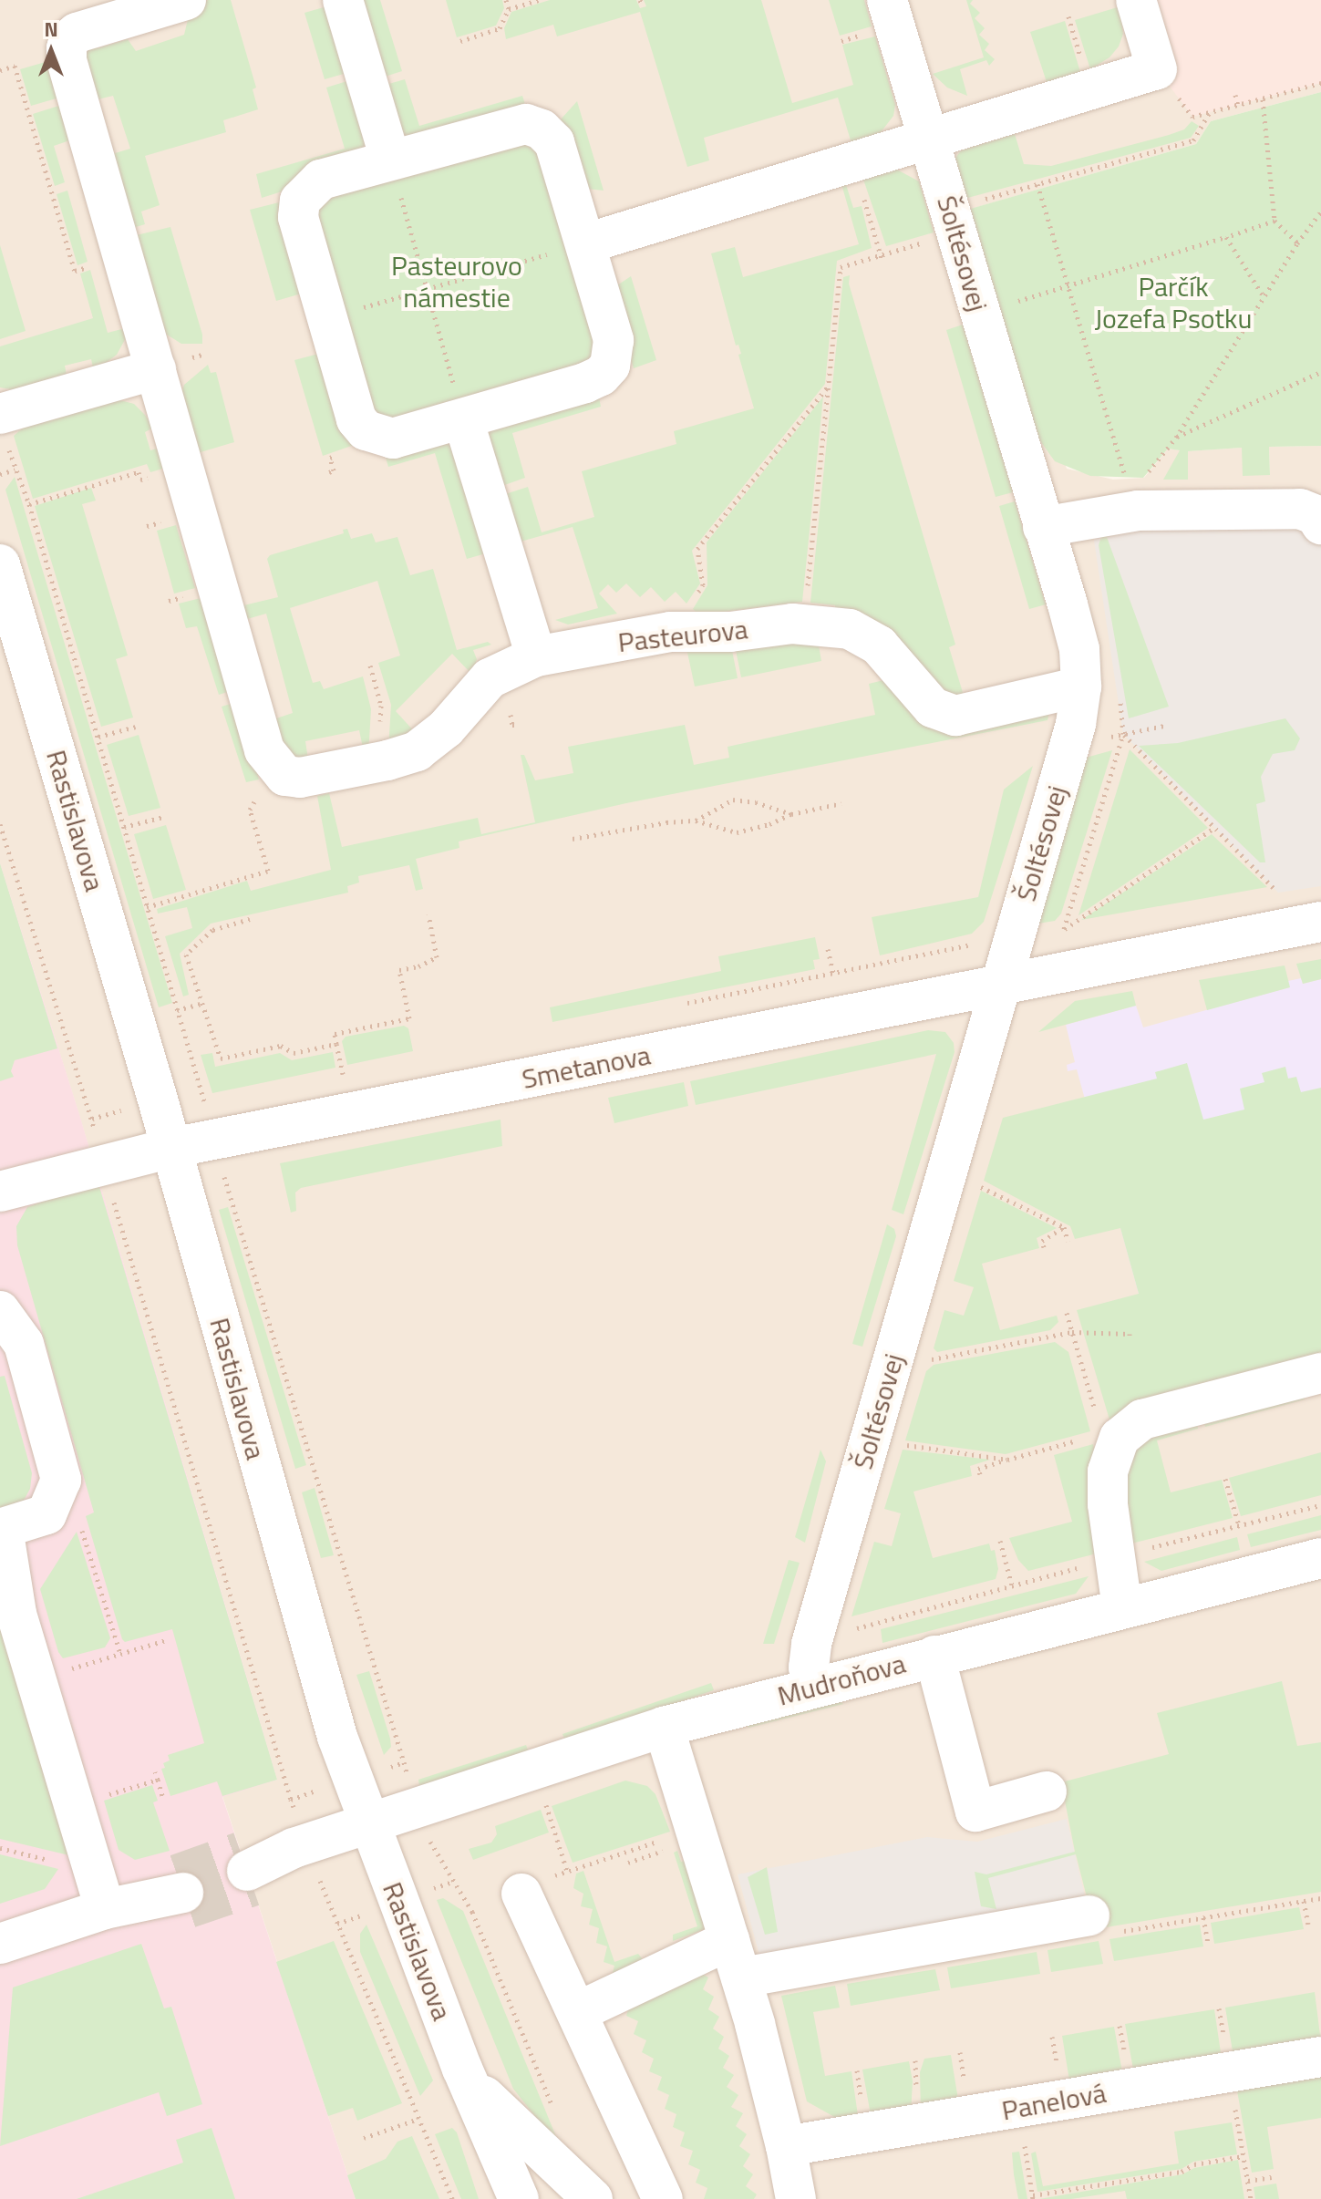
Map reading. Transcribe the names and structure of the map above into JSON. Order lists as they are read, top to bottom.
{
  "streets": {
    "street": [
      "Šoltésovej",
      "Pasteurova",
      "Rastislavova",
      "Smetanova",
      "Mudroňova",
      "Panelová"
    ]
  },
  "crossings": [
    ["Šoltésovej", "Pasteurova"],
    ["Šoltésovej", "Smetanova"],
    ["Šoltésovej", "Mudroňova"],
    ["Rastislavova", "Smetanova"],
    ["Rastislavova", "Mudroňova"]
  ],
  "parks": ["Pasteurovo námestie", "Parčík Jozefa Psotku"],
  "north": "top"
}
